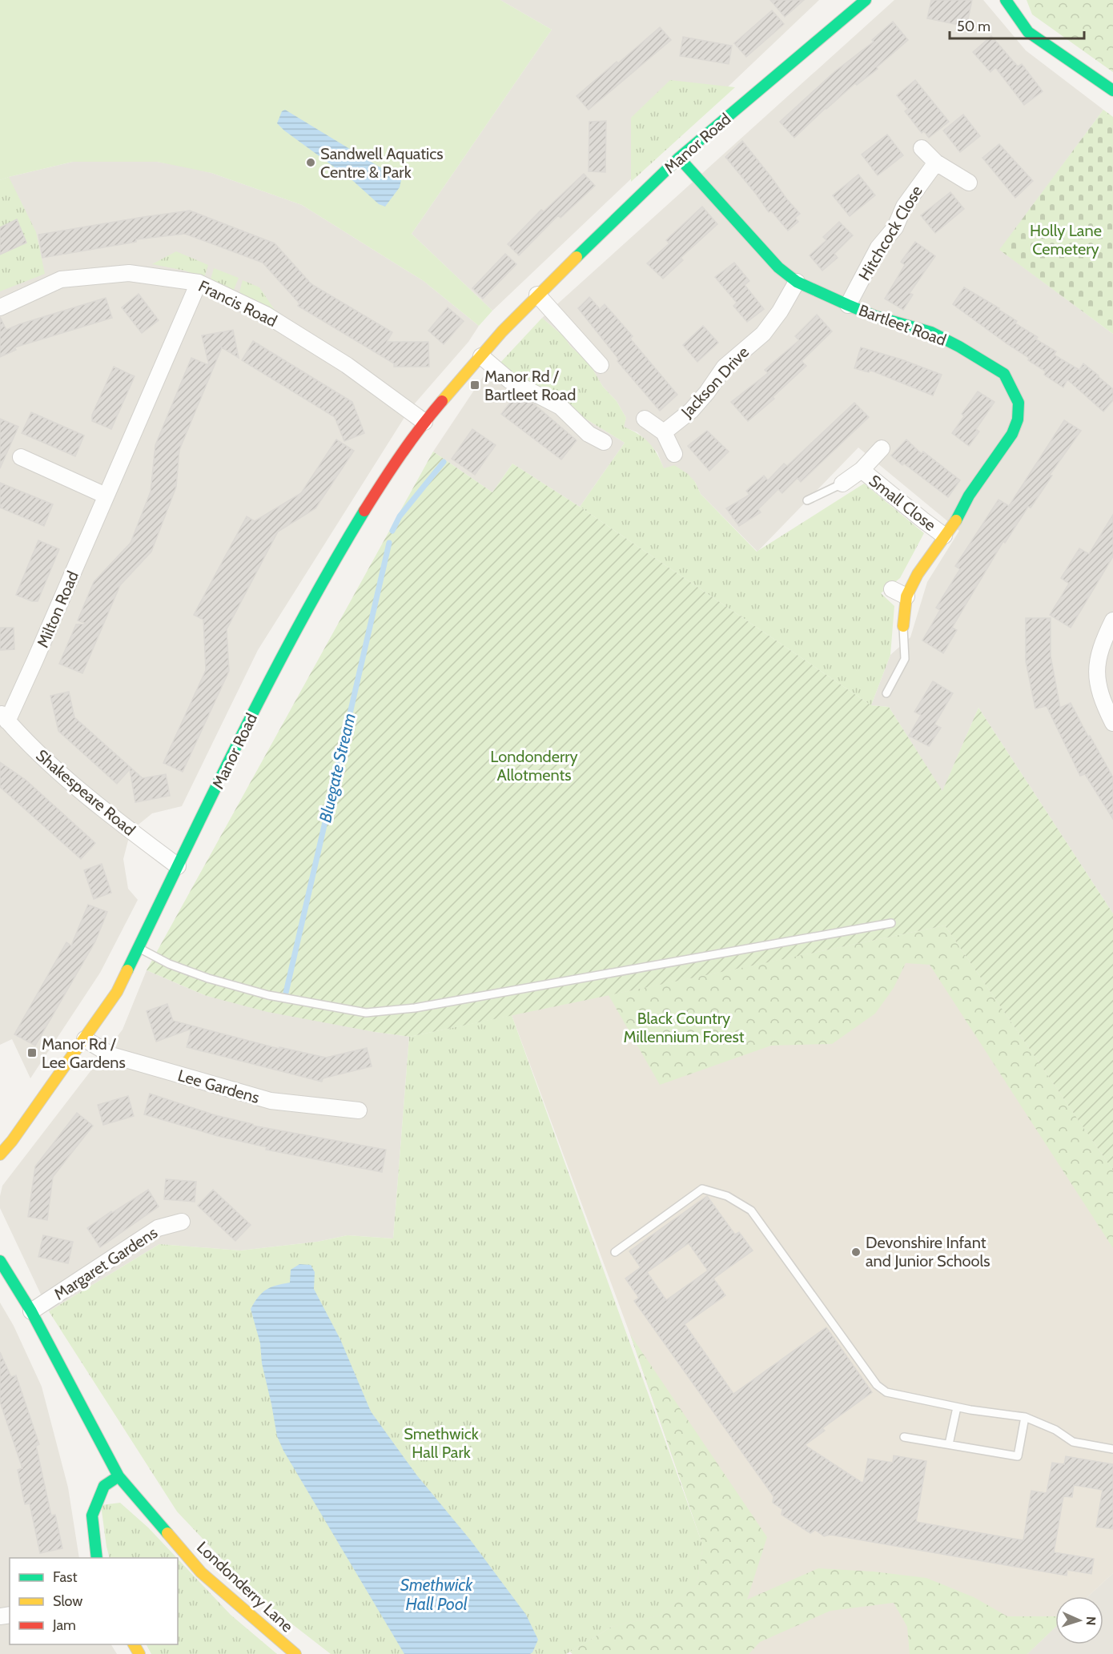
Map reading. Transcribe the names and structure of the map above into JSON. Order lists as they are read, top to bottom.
{
  "streets": {
    "street": [
      "Manor Road",
      "Hitchcock Close",
      "Francis Road",
      "Bartleet Road",
      "Jackson Drive",
      "Small Close",
      "Milton Road",
      "Shakespeare Road",
      "Lee Gardens",
      "Margaret Gardens",
      "Londonderry Lane"
    ]
  },
  "crossings": [
    ["Manor Road", "Francis Road"],
    ["Manor Road", "Bartleet Road"],
    ["Manor Road", "Shakespeare Road"],
    ["Manor Road", "Lee Gardens"],
    ["Hitchcock Close", "Bartleet Road"],
    ["Francis Road", "Milton Road"],
    ["Bartleet Road", "Jackson Drive"],
    ["Bartleet Road", "Small Close"],
    ["Milton Road", "Shakespeare Road"],
    ["Margaret Gardens", "Londonderry Lane"]
  ],
  "water": ["Bluegate Stream", "Smethwick Hall Pool"],
  "parks": [
    "Holly Lane Cemetery",
    "Londonderry Allotments",
    "Black Country Millennium Forest",
    "Smethwick Hall Park"
  ],
  "places": {
    "other": ["Sandwell Aquatics Centre & Park", "Devonshire Infant and Junior Schools"],
    "transit": ["Manor Rd / Bartleet Road", "Manor Rd / Lee Gardens"]
  },
  "legend": ["Fast", "Slow", "Jam"],
  "scale_bar": "50 m",
  "north": "right"
}
